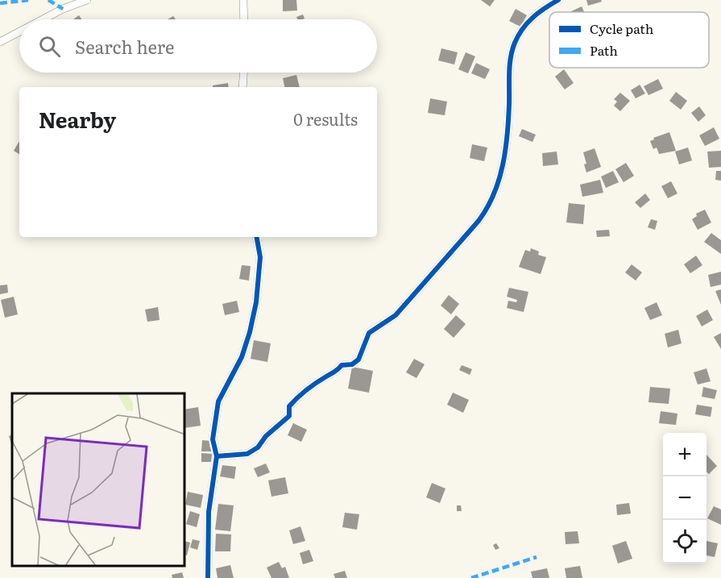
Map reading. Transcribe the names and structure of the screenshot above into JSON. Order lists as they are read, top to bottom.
{
  "legend": ["Cycle path", "Path"],
  "page": {
    "search": "Search here",
    "heading": ["Nearby", "0 results"],
    "map_buttons": ["+", "−"]
  }
}
